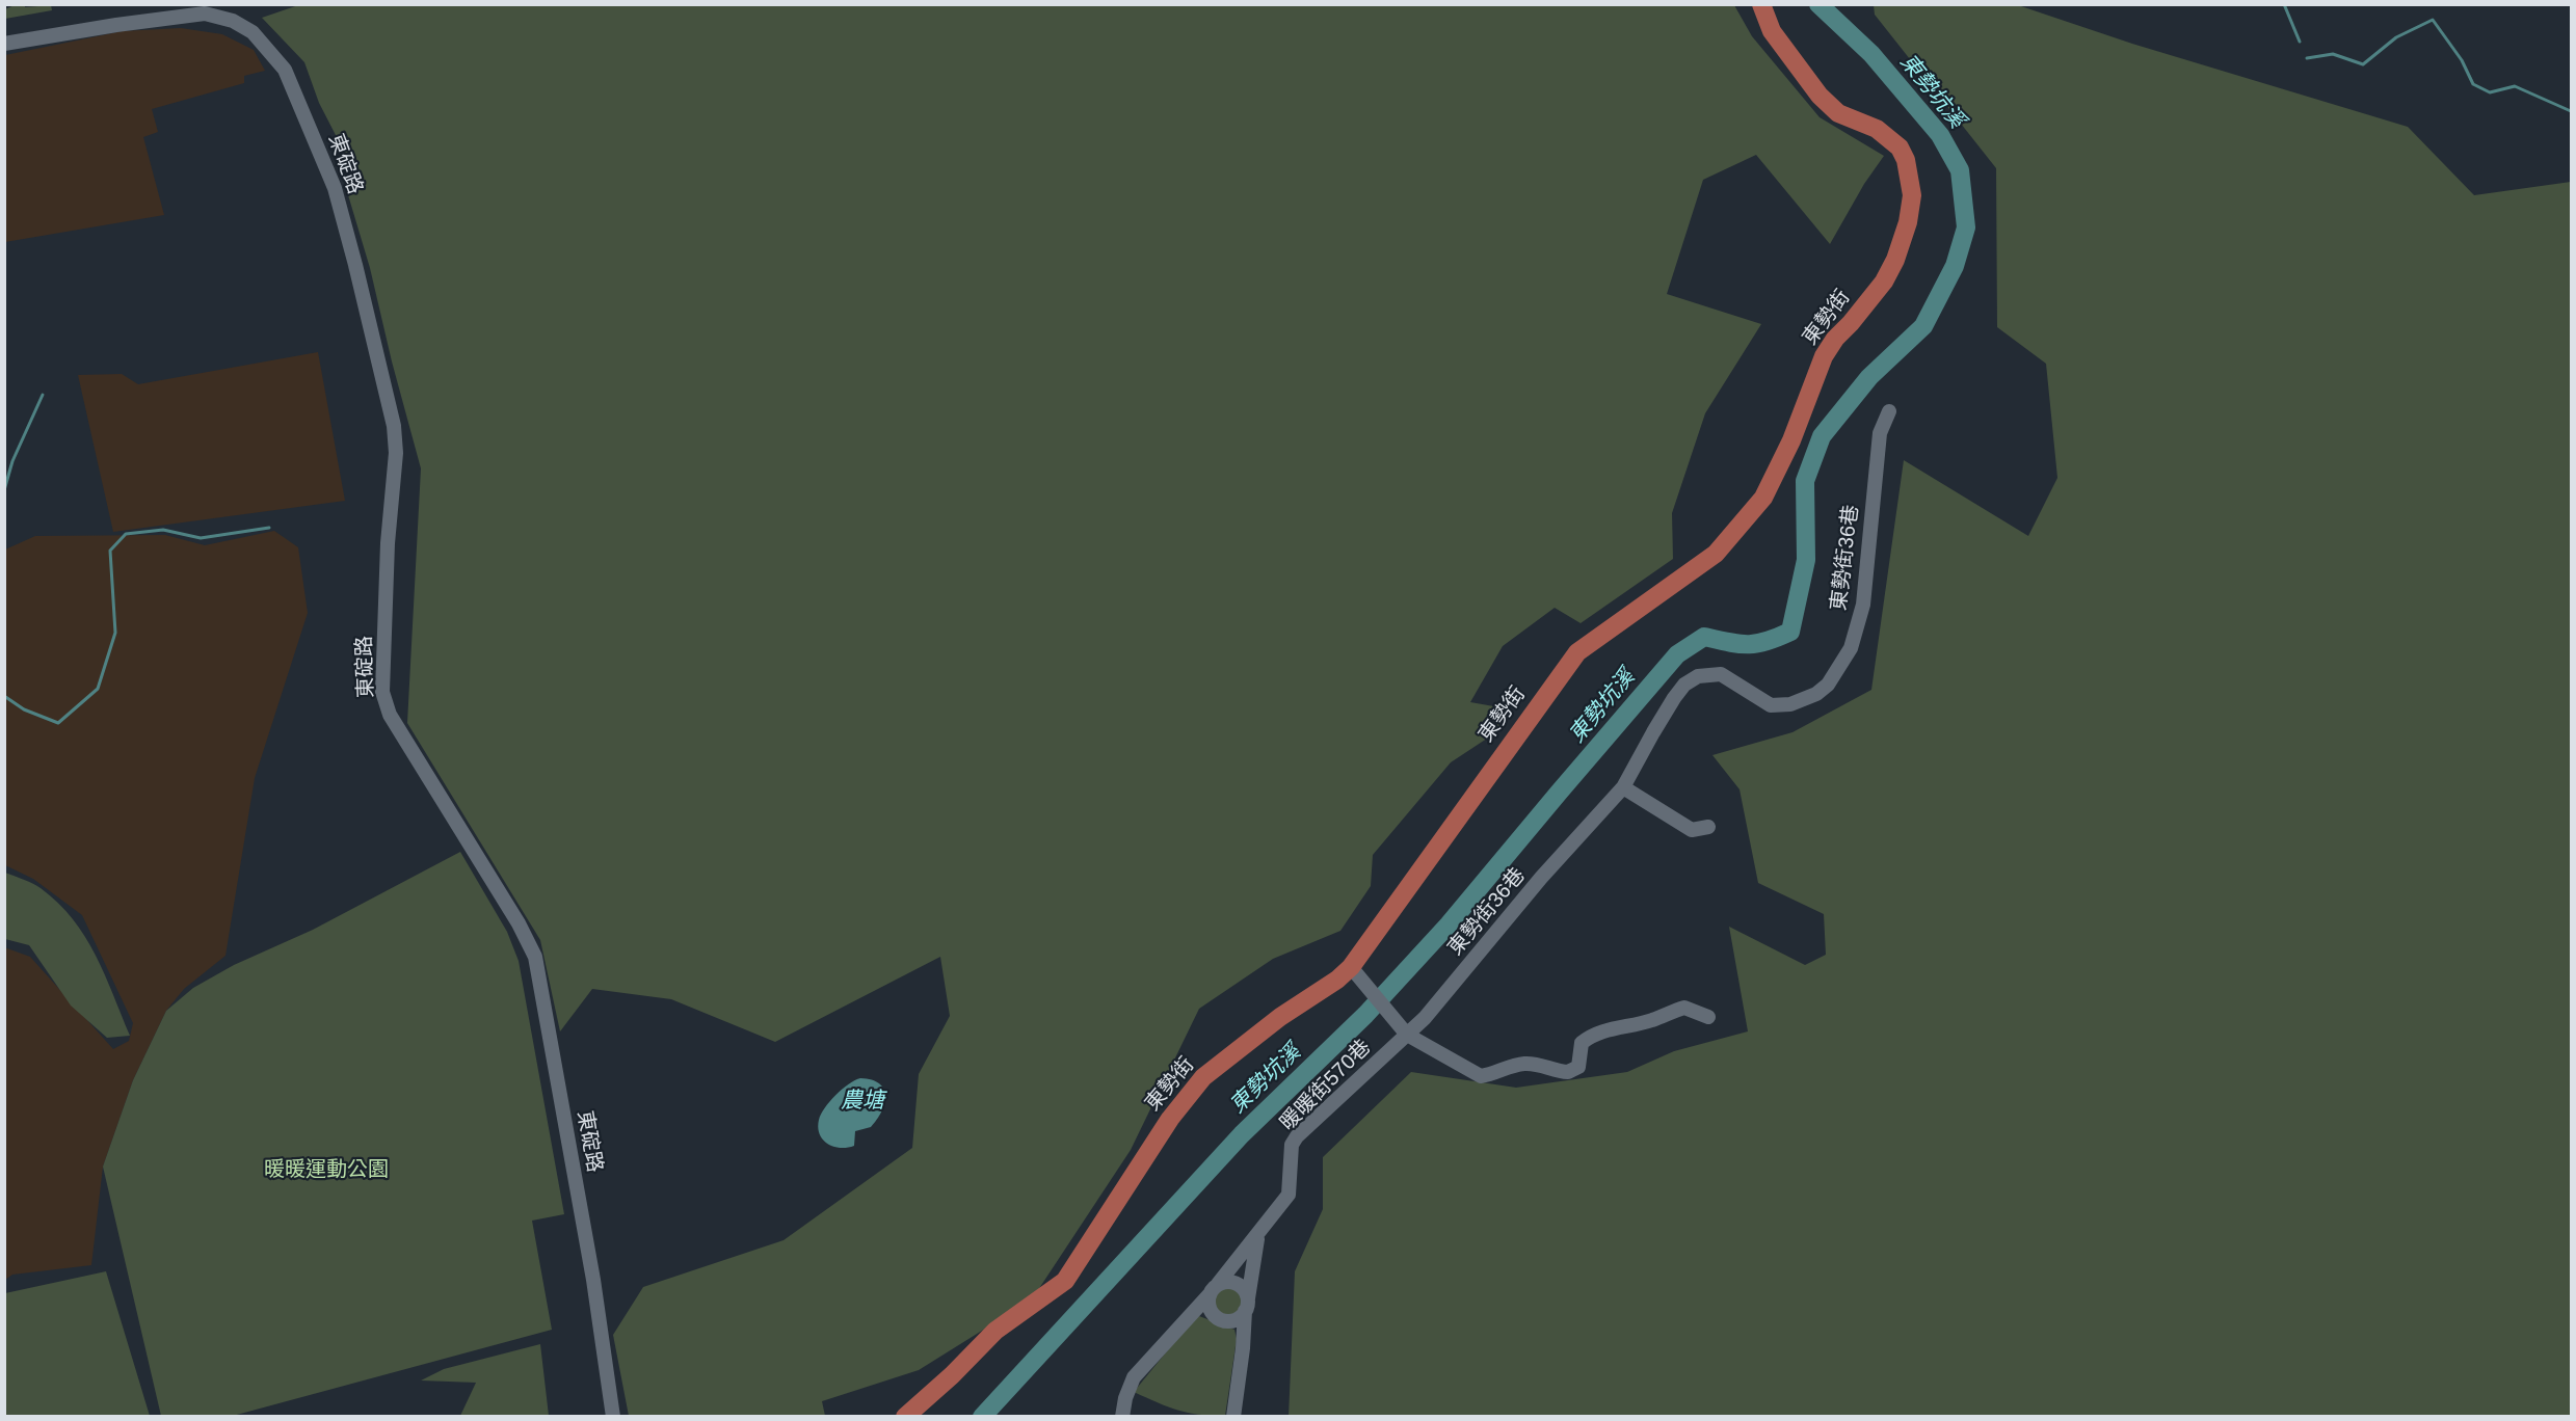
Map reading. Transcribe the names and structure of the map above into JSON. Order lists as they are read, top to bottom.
{
  "streets": {
    "main road": ["東勢街"],
    "street": ["東碇路", "東勢街36巷", "暖暖街570巷"]
  },
  "crossings": [
    ["東勢街36巷", "暖暖街570巷"]
  ],
  "water": ["東勢坑溪", "農塘"],
  "parks": ["暖暖運動公園"]
}
